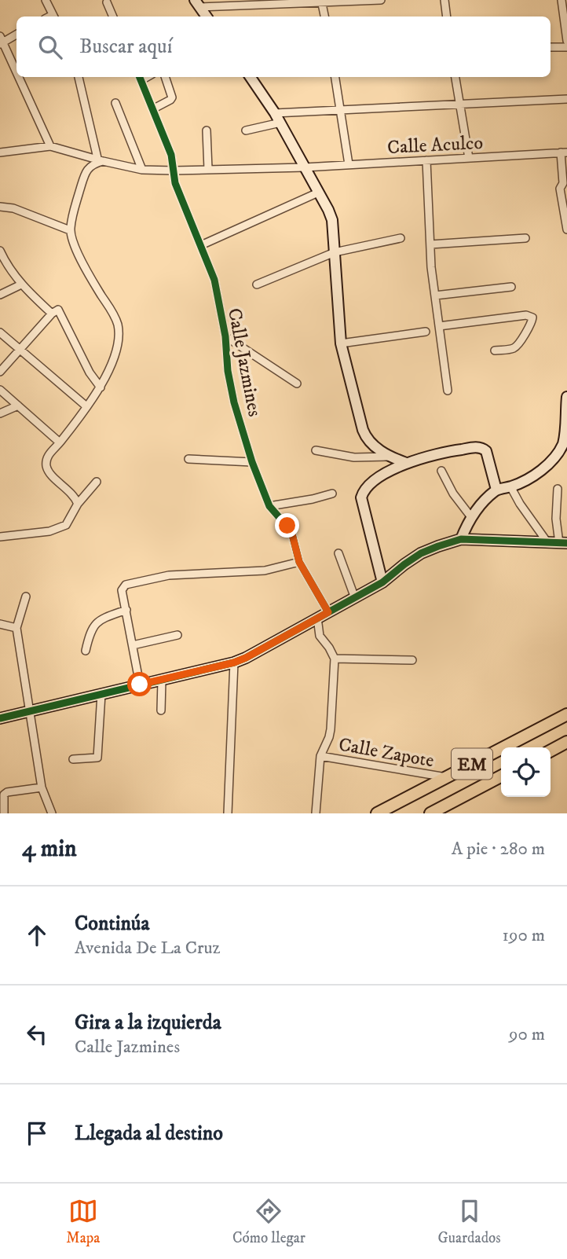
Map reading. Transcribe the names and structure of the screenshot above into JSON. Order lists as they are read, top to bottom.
{
  "streets": {
    "main road": ["EM"],
    "street": ["Calle Aculco", "Calle Jazmines", "Calle Zapote"]
  },
  "crossings": [
    ["Calle Aculco", "Calle Jazmines"],
    ["Calle Zapote", "EM"]
  ],
  "page": {
    "search": "Buscar aquí",
    "heading": ["4 min", "A pie · 280 m"],
    "list": [
      ["Continúa", "Avenida De La Cruz", "190 m"],
      ["Gira a la izquierda", "Calle Jazmines", "90 m"],
      "Llegada al destino"
    ],
    "nav": ["Mapa", "Cómo llegar", "Guardados"]
  }
}
